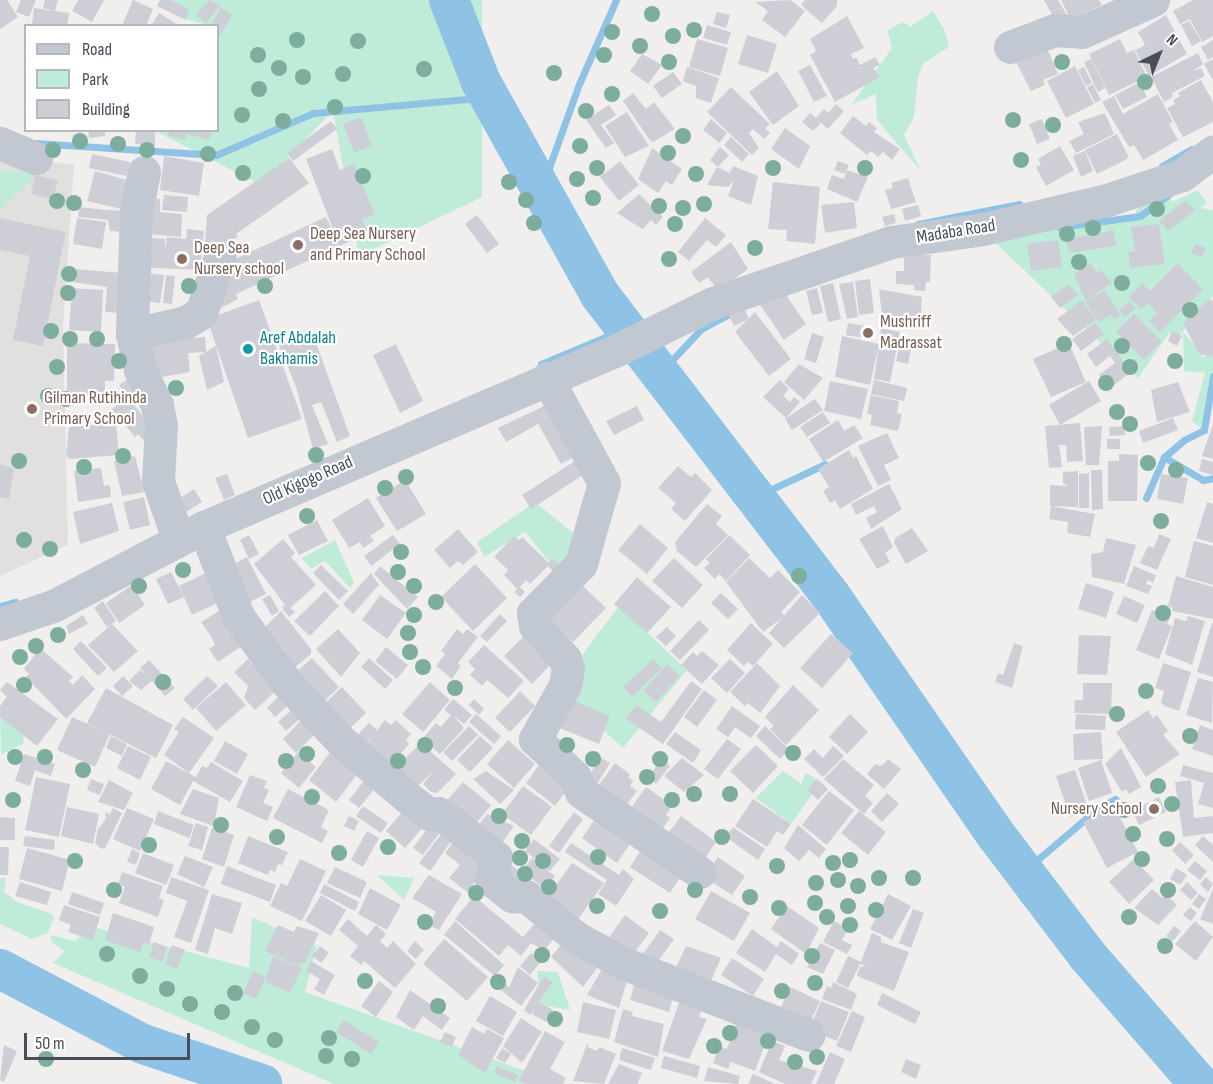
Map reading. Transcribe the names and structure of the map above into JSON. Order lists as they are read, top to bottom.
{
  "streets": {
    "street": ["Madaba Road", "Old Kigogo Road"]
  },
  "crossings": [
    ["Madaba Road", "Old Kigogo Road"]
  ],
  "places": [
    "Deep Sea Nursery and Primary School",
    "Deep Sea Nursery school",
    "Mushriff Madrassat",
    "Aref Abdalah Bakhamis",
    "Gilman Rutihinda Primary School",
    "Nursery School"
  ],
  "legend": ["Road", "Park", "Building"],
  "scale_bar": "50 m",
  "north": "top right"
}
